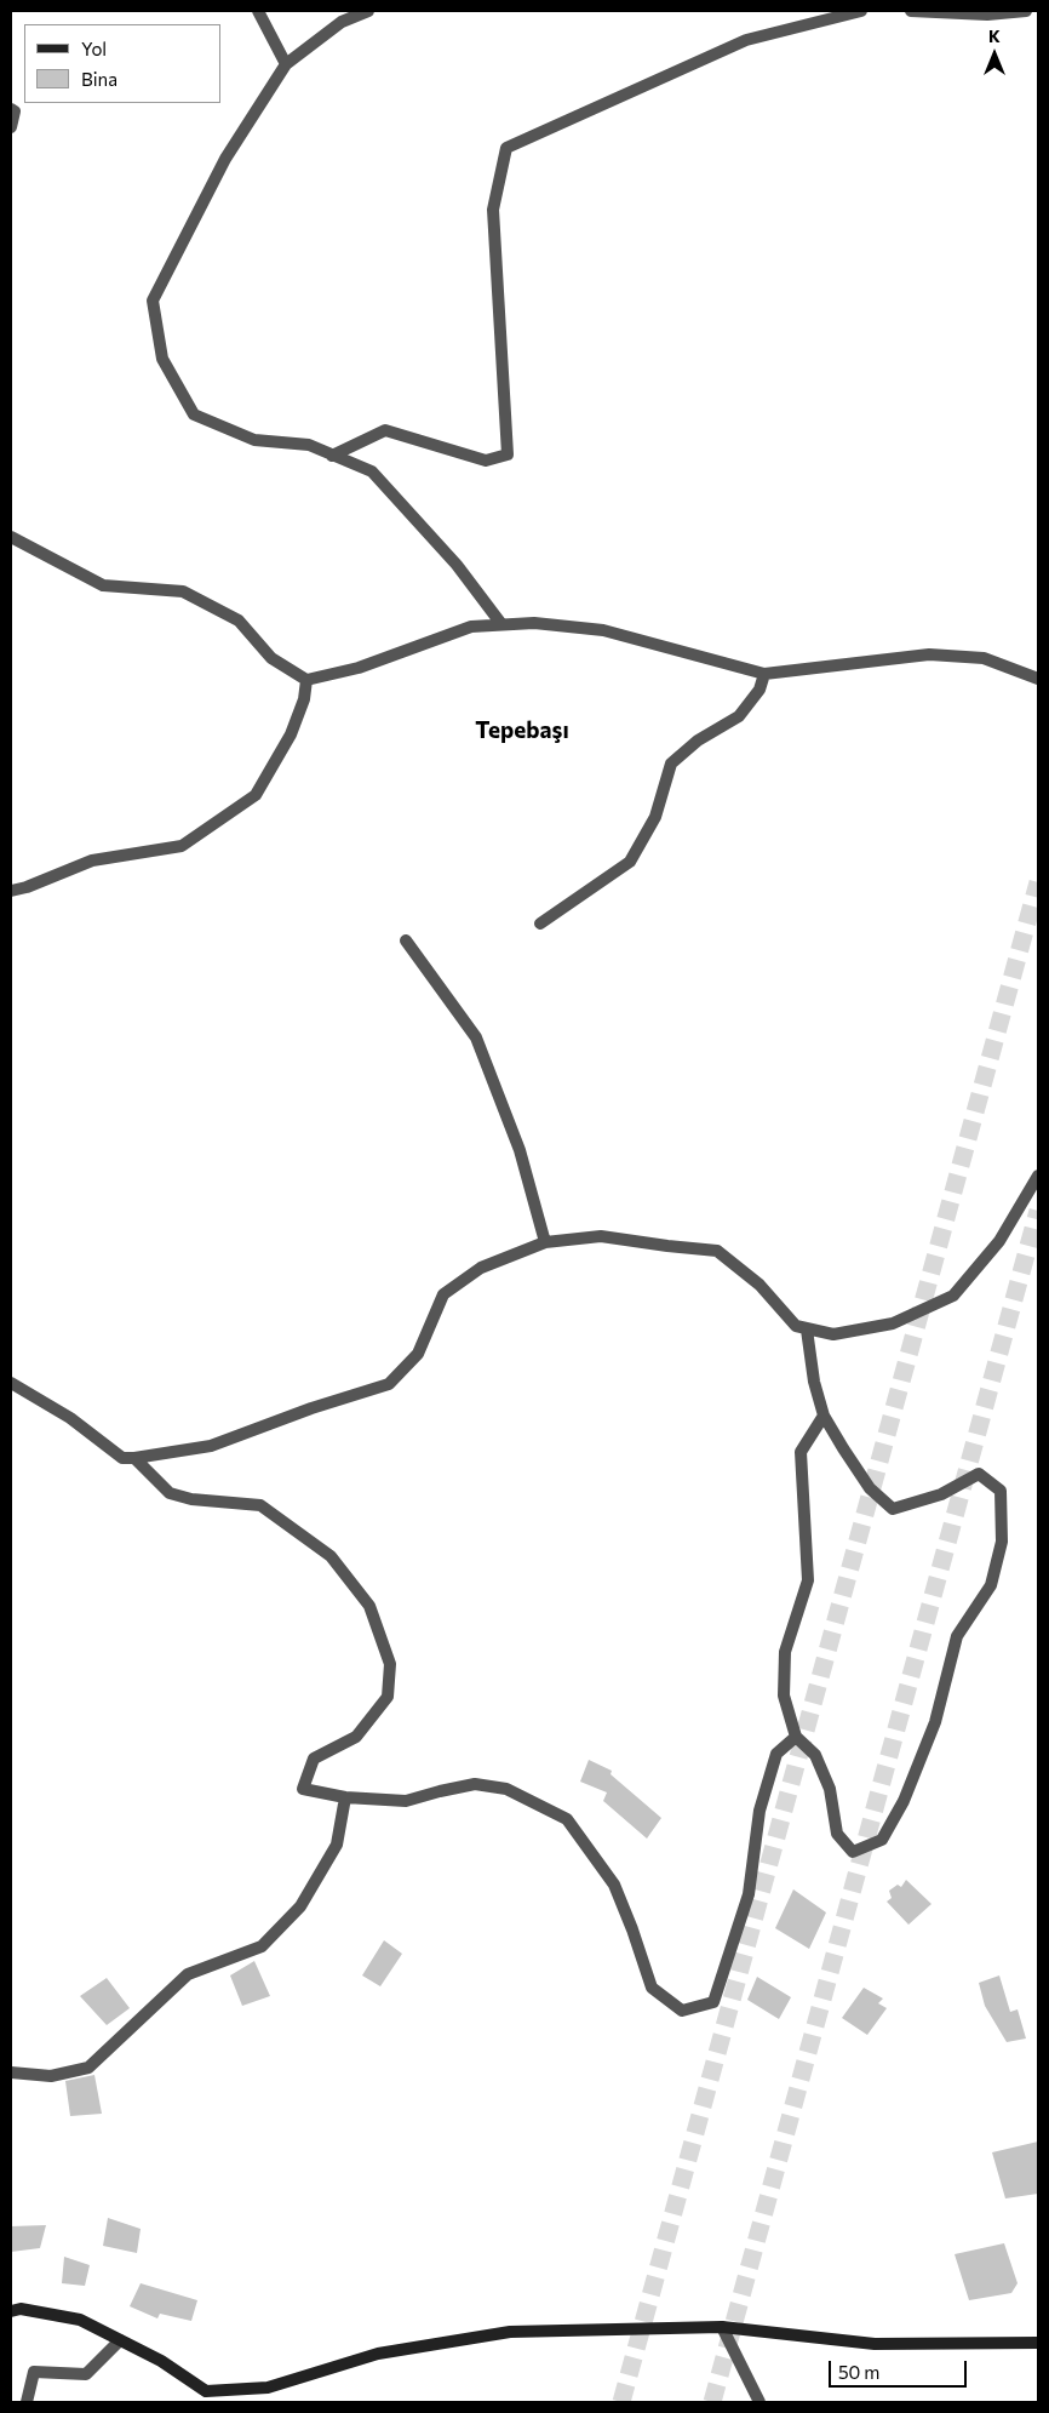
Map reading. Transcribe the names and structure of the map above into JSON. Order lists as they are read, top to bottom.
{
  "districts": ["Tepebaşı"],
  "legend": ["Yol", "Bina"],
  "scale_bar": "50 m",
  "north": "top"
}
